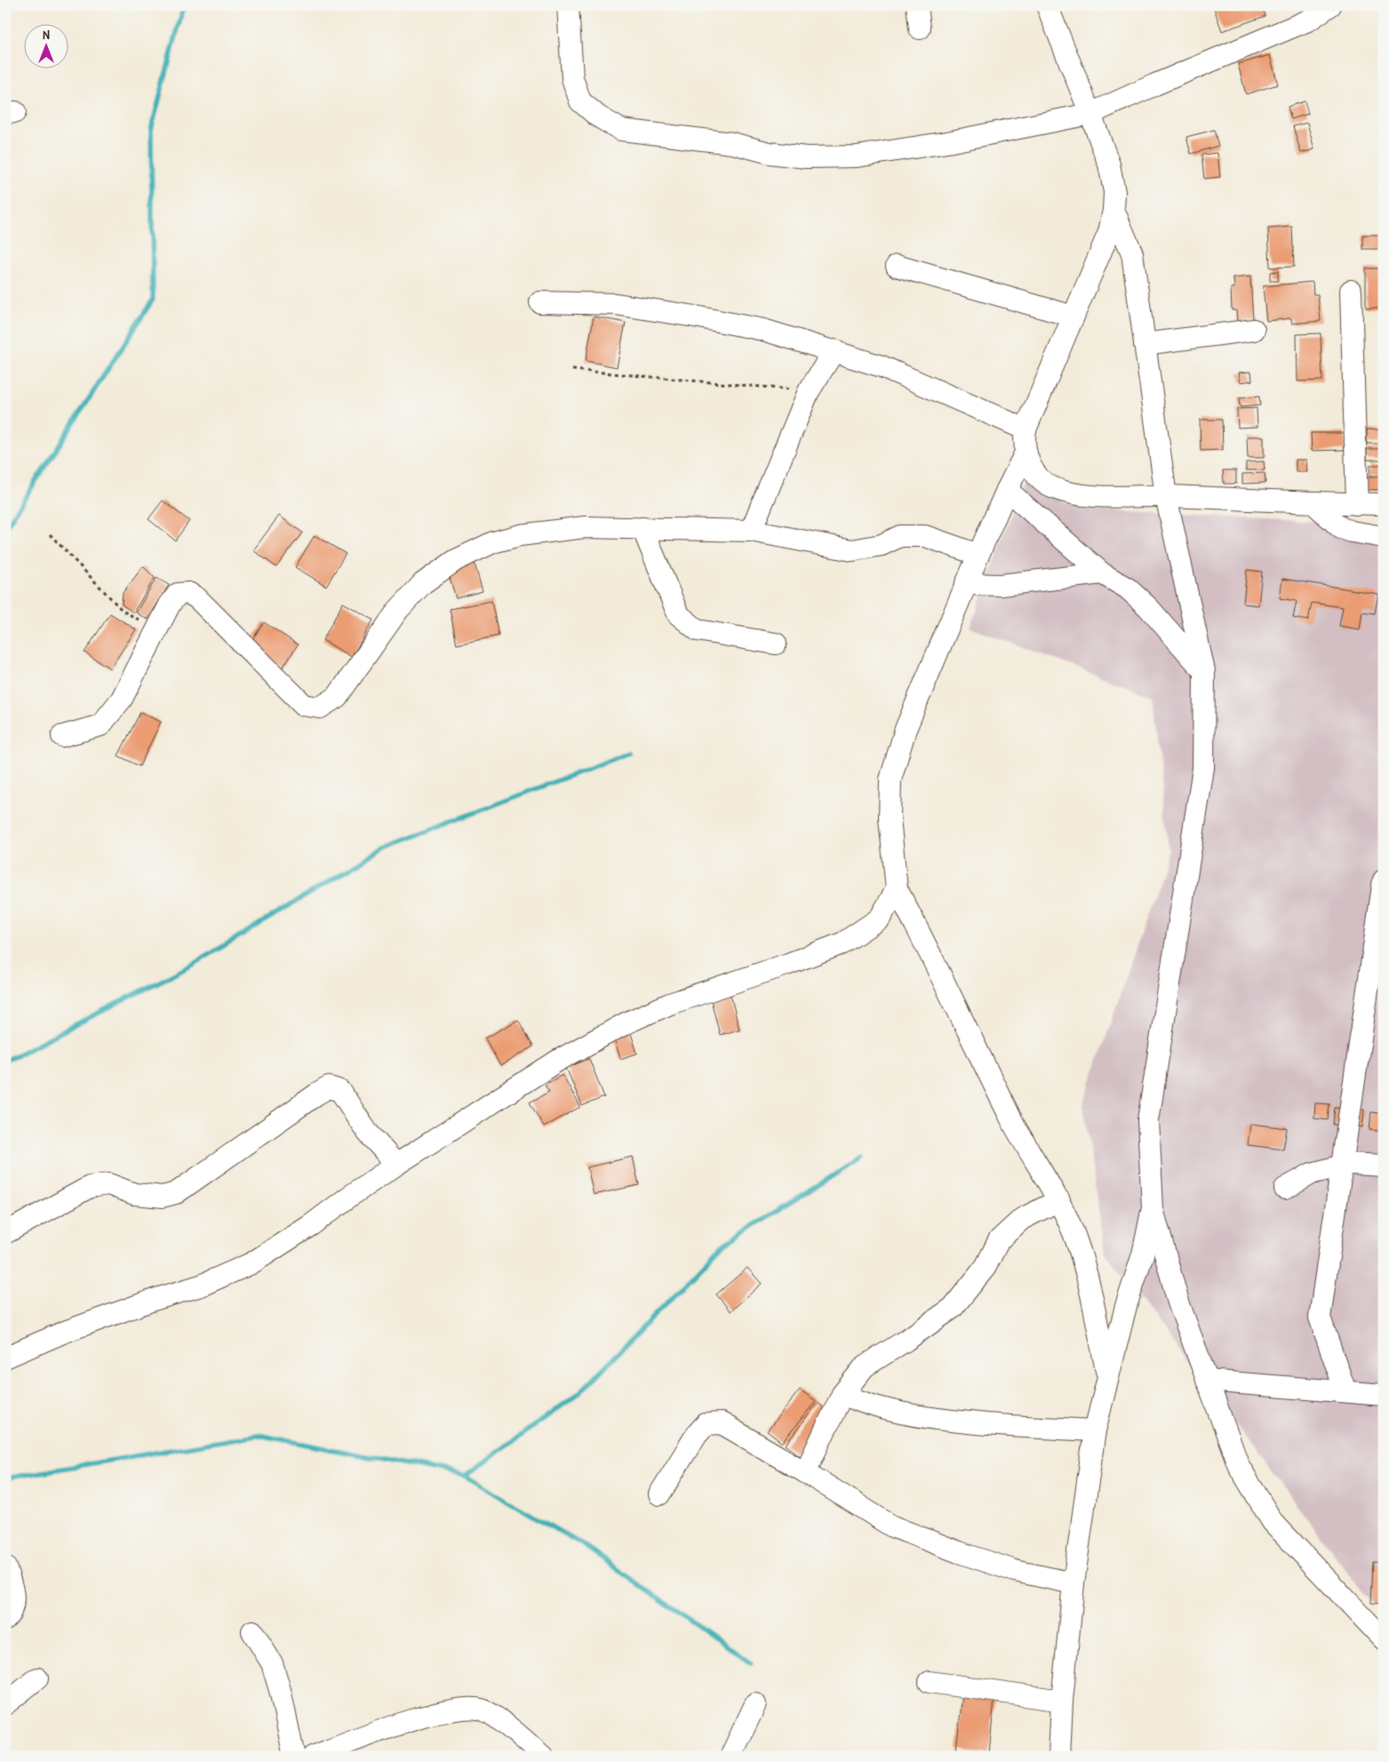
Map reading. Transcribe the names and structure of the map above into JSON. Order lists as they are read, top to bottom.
{
  "north": "top"
}
